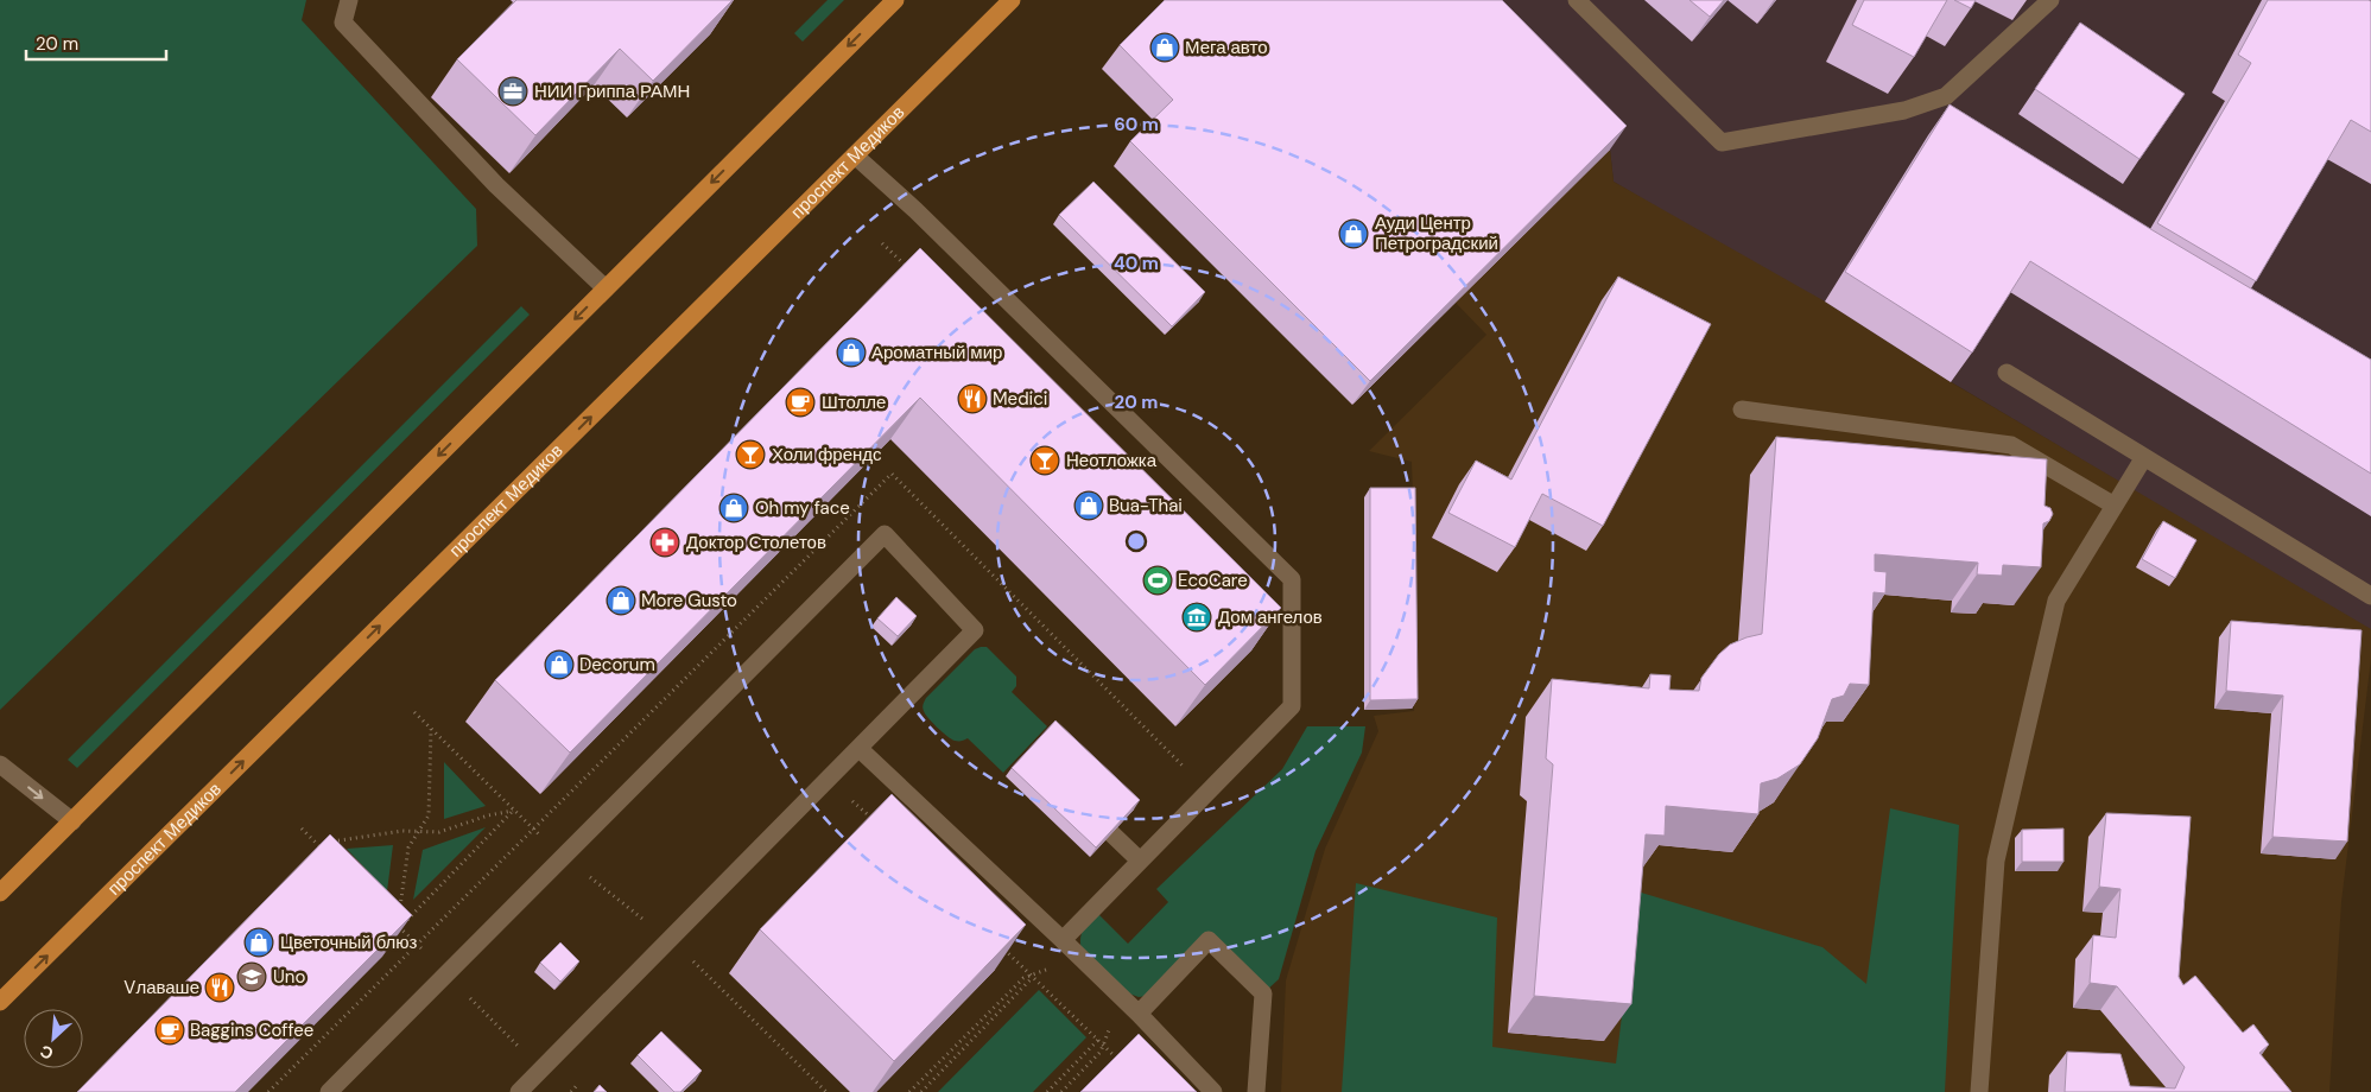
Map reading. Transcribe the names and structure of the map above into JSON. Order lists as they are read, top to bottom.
{
  "streets": {
    "main road": ["проспект Медиков"]
  },
  "places": {
    "shop": [
      "Мега авто",
      "Ауди Центр Петроградский",
      "Ароматный мир",
      "Bua-Thai",
      "Oh my face",
      "More Gusto",
      "Decorum",
      "Цветочный блюз"
    ],
    "office": ["НИИ Гриппа РАМН"],
    "restaurant": ["Medici", "Vлаваше"],
    "cafe": ["Штолле", "Baggins Coffee"],
    "bar": ["Холи френдс", "Неотложка"],
    "pharmacy": ["Доктор Столетов"],
    "sports": ["EcoCare"],
    "museum": ["Дом ангелов"],
    "school or university": ["Uno"]
  },
  "scale_bar": "20 m",
  "north": "bottom left",
  "rings": ["60 m", "40 m", "20 m"]
}
